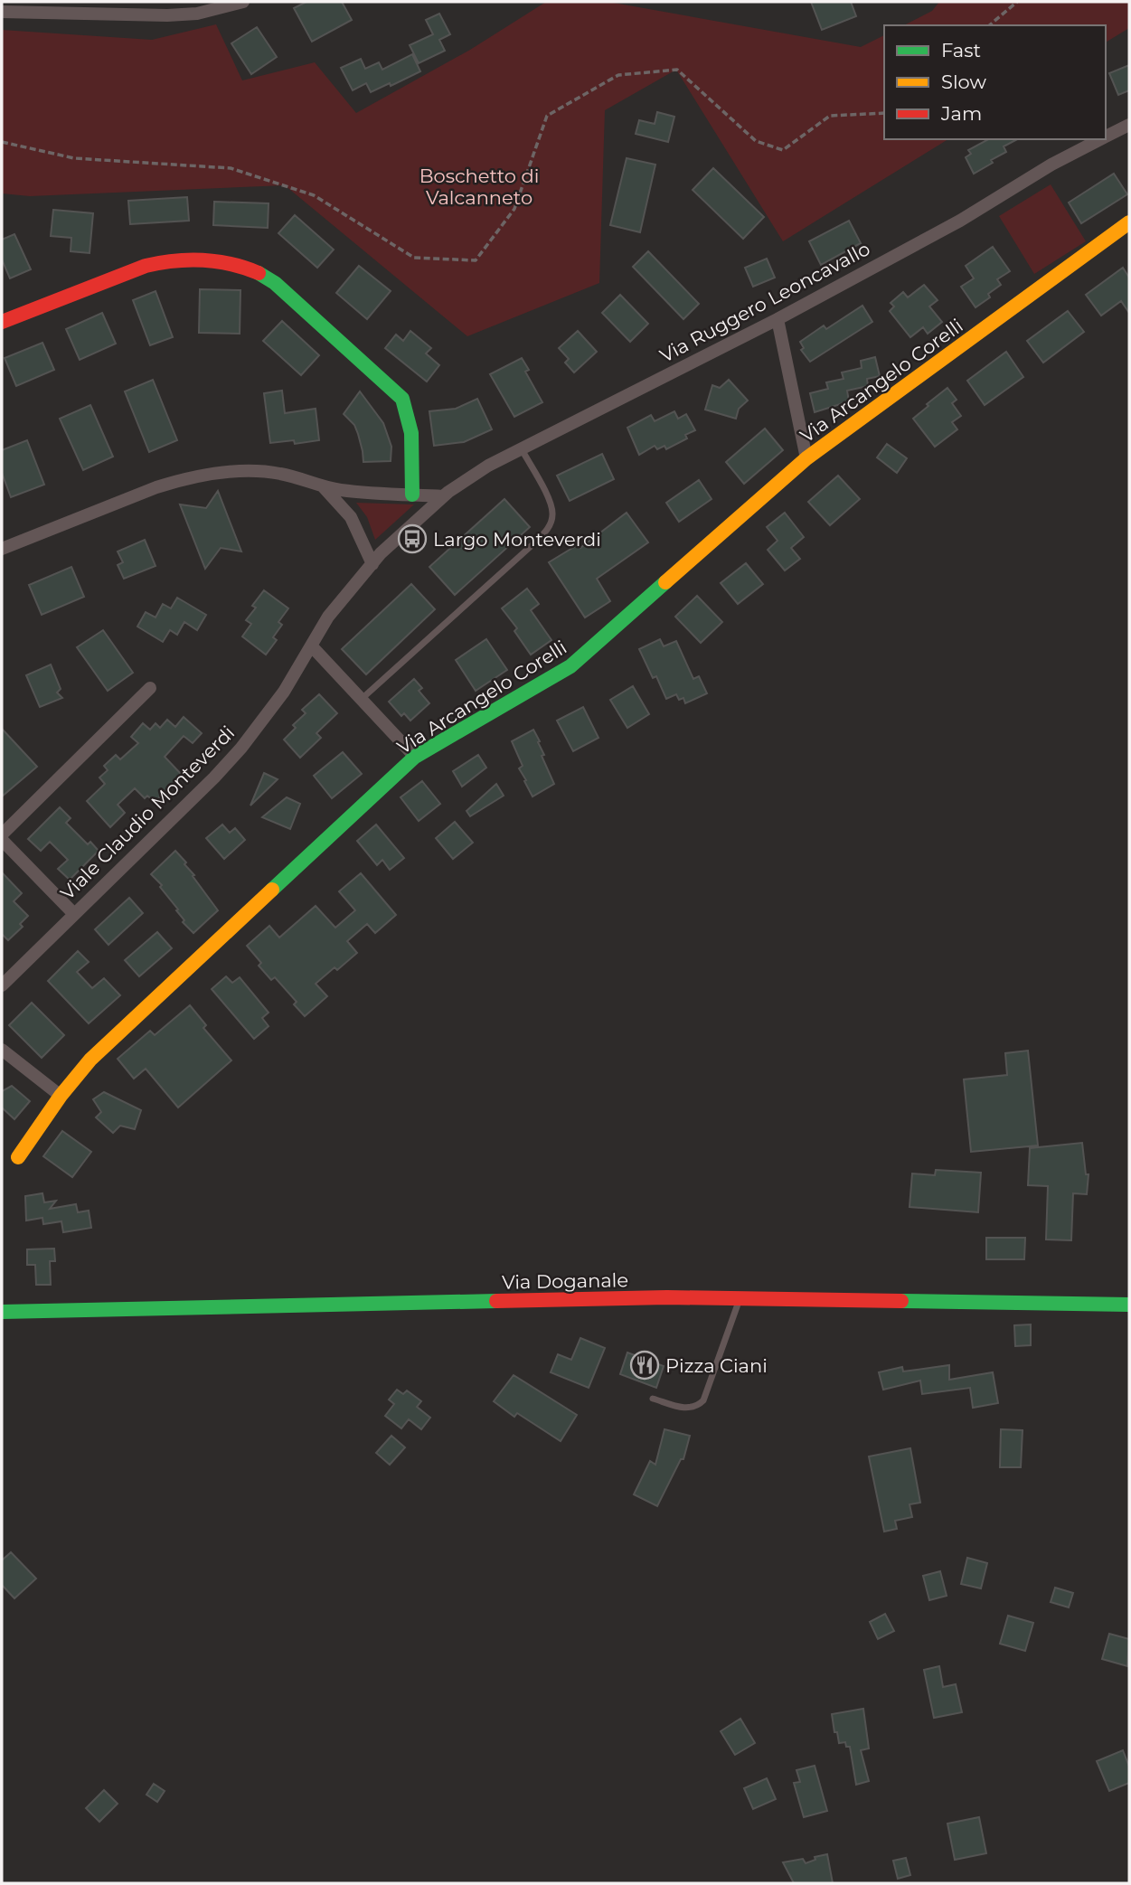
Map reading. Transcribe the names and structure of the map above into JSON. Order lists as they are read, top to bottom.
{
  "streets": {
    "street": [
      "Via Ruggero Leoncavallo",
      "Via Arcangelo Corelli",
      "Viale Claudio Monteverdi",
      "Via Doganale"
    ]
  },
  "crossings": [
    ["Via Ruggero Leoncavallo", "Viale Claudio Monteverdi"]
  ],
  "parks": ["Boschetto di Valcanneto"],
  "places": {
    "bus stop": ["Largo Monteverdi"],
    "restaurant": ["Pizza Ciani"]
  },
  "legend": ["Fast", "Slow", "Jam"]
}
